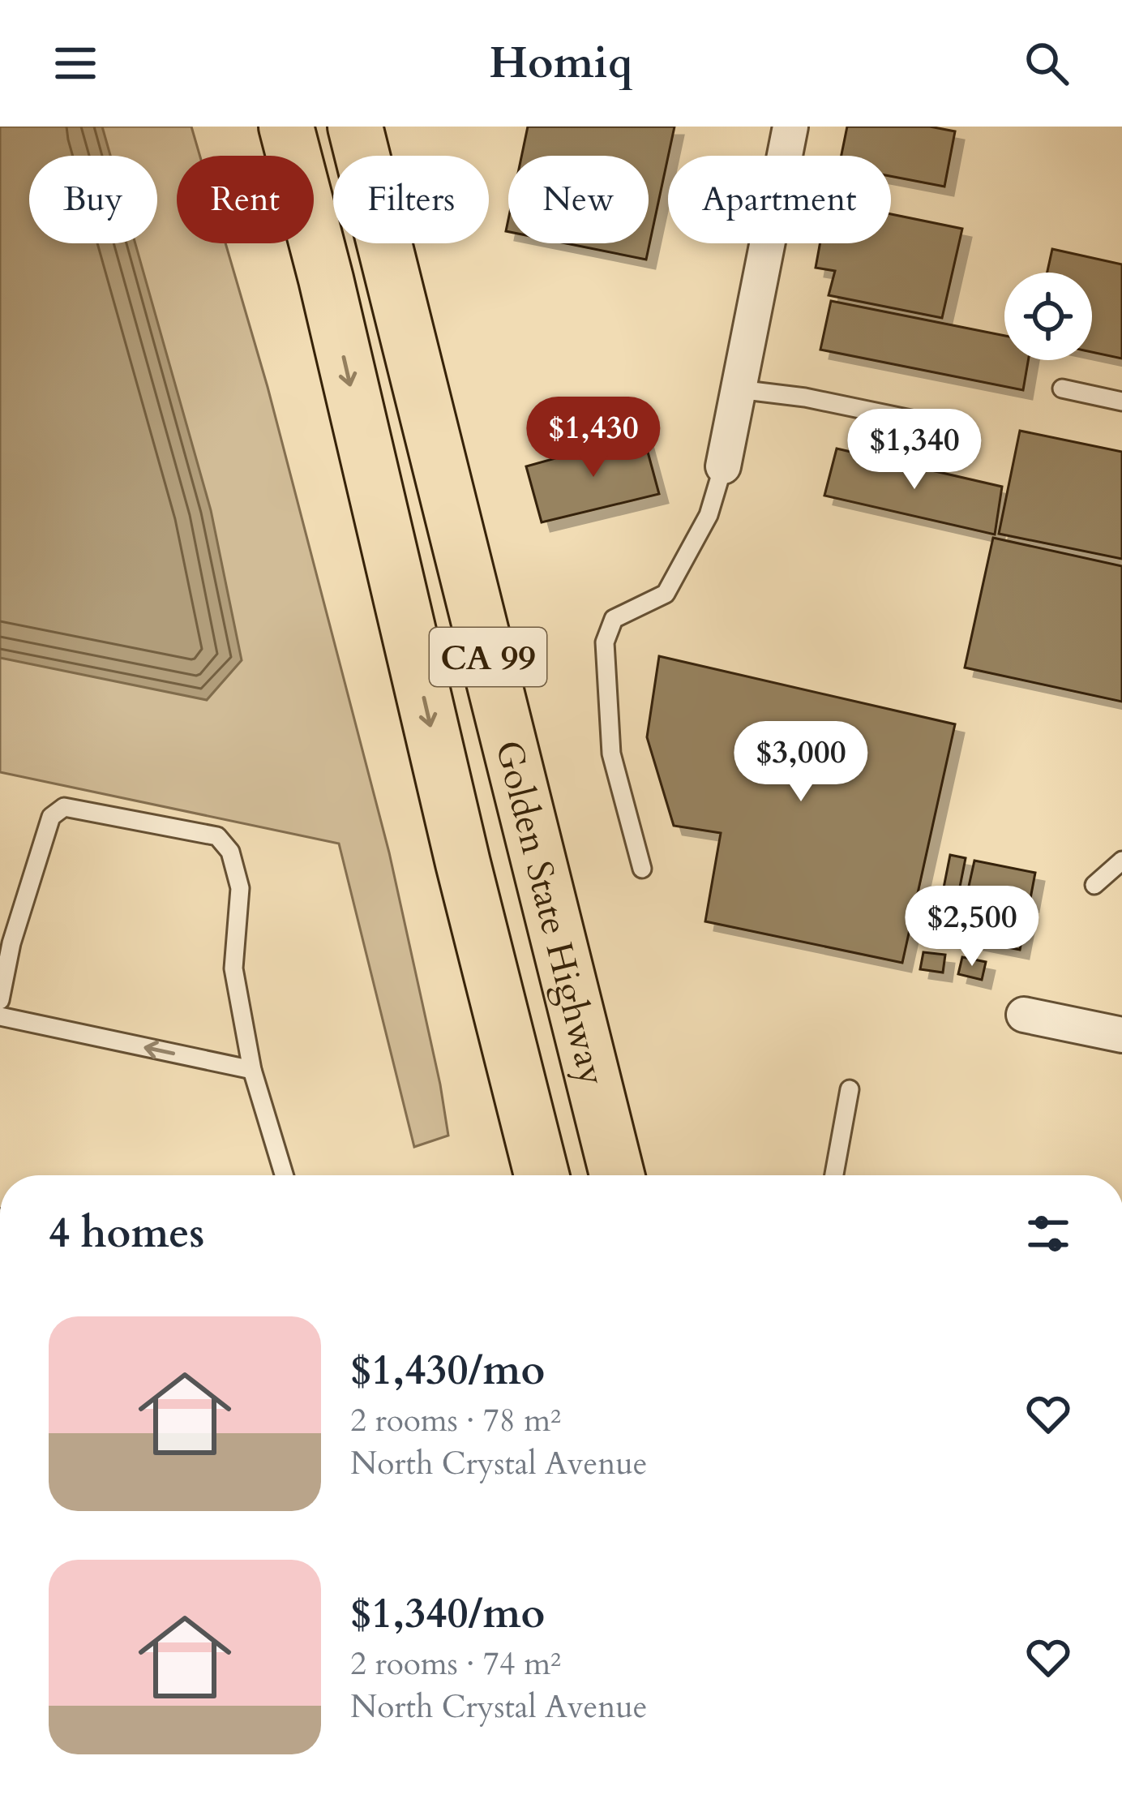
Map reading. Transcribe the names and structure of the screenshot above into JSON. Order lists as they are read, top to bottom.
{
  "streets": {
    "highway": ["CA 99", "Golden State Highway"]
  },
  "page": {
    "header": "Homiq",
    "chip": [
      "Buy",
      "Rent",
      "Filters",
      "New",
      "Apartment"
    ],
    "price": [
      "$1,430",
      "$1,340",
      "$3,000",
      "$2,500"
    ],
    "heading": "4 homes",
    "list": [
      {
        "name": "$1,430/mo",
        "note": "2 rooms · 78 m² · North Crystal Avenue"
      },
      {
        "name": "$1,340/mo",
        "note": "2 rooms · 74 m² · North Crystal Avenue"
      }
    ]
  }
}
